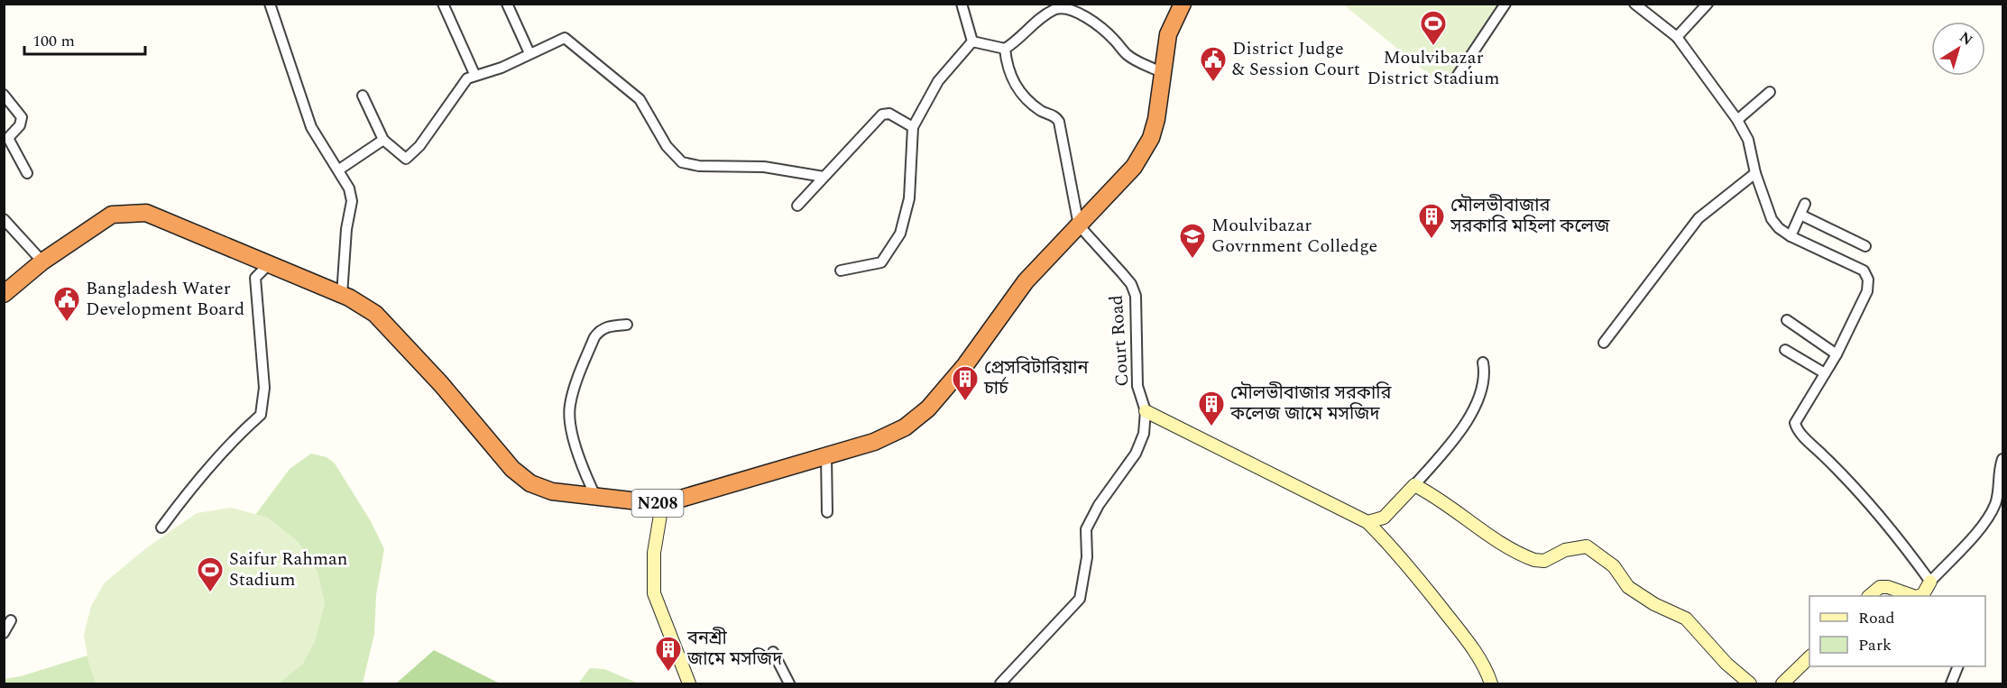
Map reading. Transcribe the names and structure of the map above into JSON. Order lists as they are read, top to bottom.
{
  "streets": {
    "highway": ["N208"],
    "street": ["Court Road"]
  },
  "crossings": [
    ["Court Road", "N208"]
  ],
  "places": {
    "sports": ["Moulvibazar District Stadium", "Saifur Rahman Stadium"],
    "public building": ["District Judge & Session Court", "Bangladesh Water Development Board"],
    "building": [
      "মৌলভীবাজার সরকারি মহিলা কলেজ",
      "প্রেসবিটারিয়ান চার্চ",
      "মৌলভীবাজার সরকারি কলেজ জামে মসজিদ",
      "বনশ্রী জামে মসজিদ"
    ],
    "school or university": ["Moulvibazar Govrnment Colledge"]
  },
  "legend": ["Road", "Park"],
  "scale_bar": "100 m",
  "north": "top right"
}
